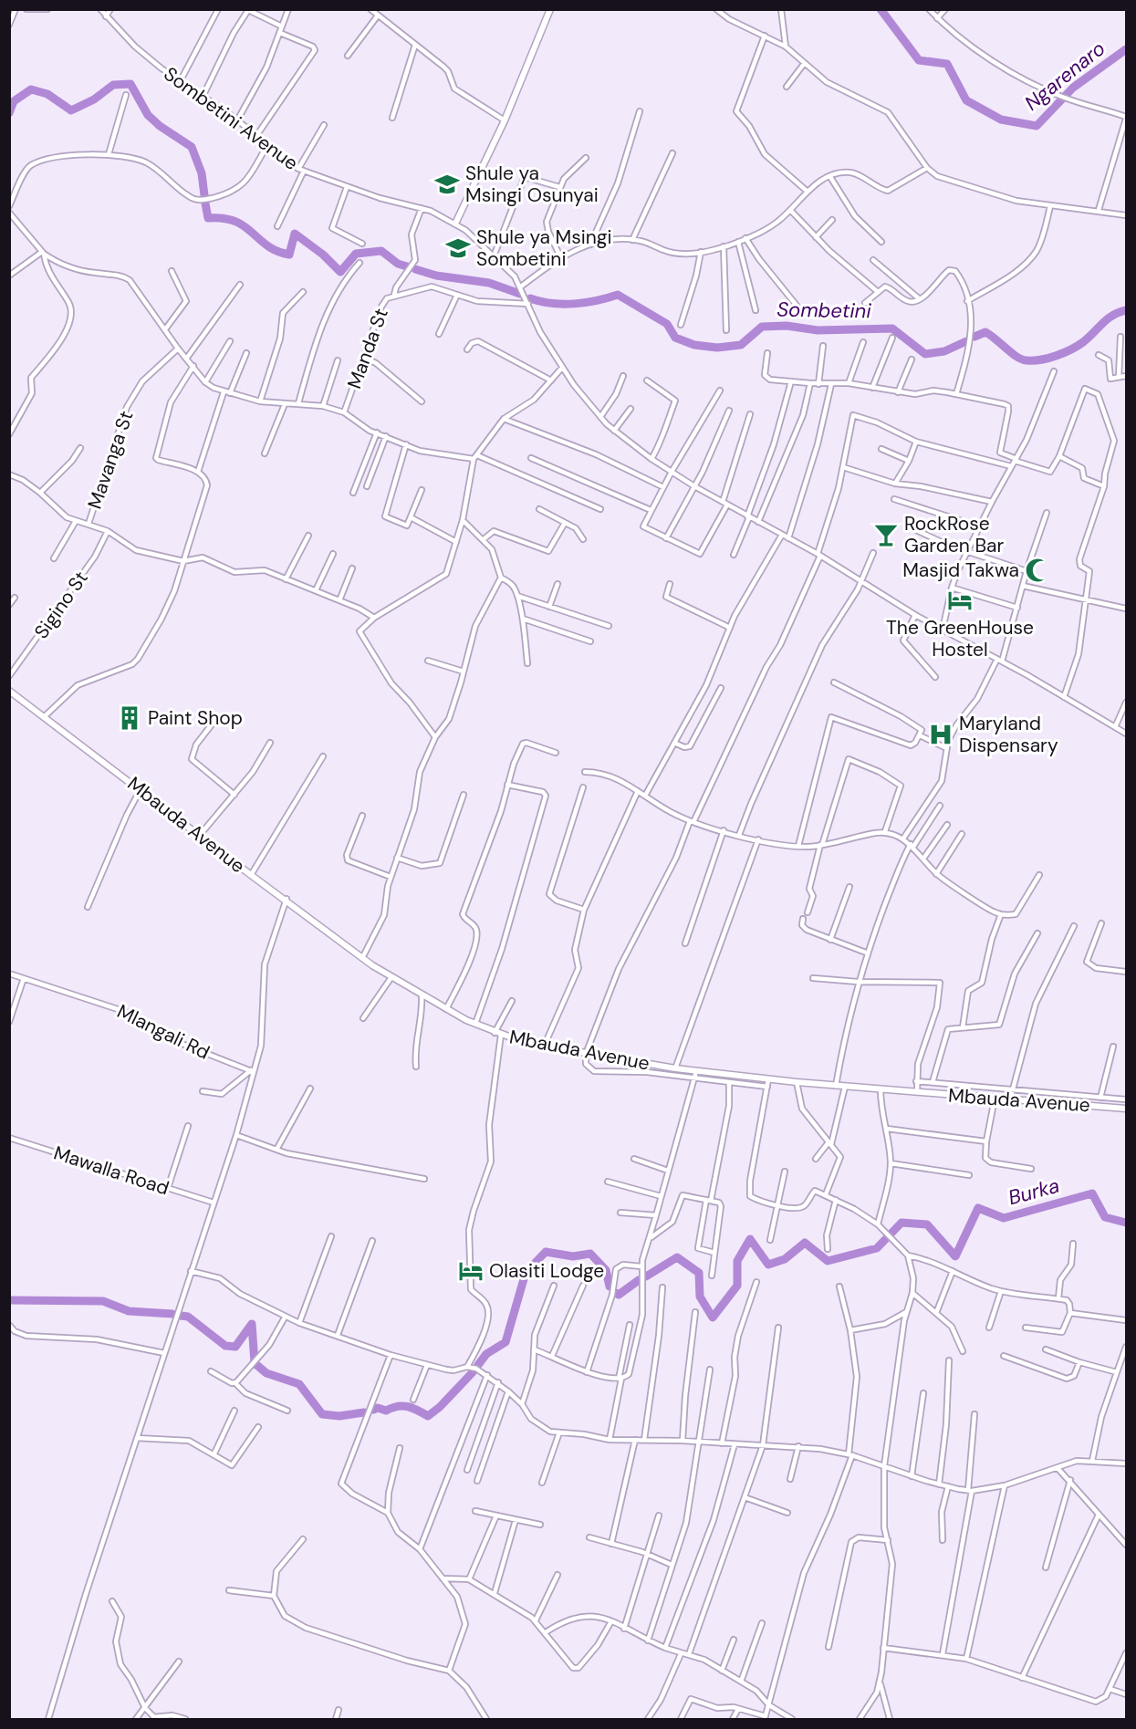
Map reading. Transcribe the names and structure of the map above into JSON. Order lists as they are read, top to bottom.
{
  "streets": {
    "street": [
      "Sombetini Avenue",
      "Manda St",
      "Mavanga St",
      "Sigino St",
      "Mbauda Avenue",
      "Mlangali Rd",
      "Mawalla Road"
    ]
  },
  "crossings": [
    ["Sombetini Avenue", "Manda St"]
  ],
  "water": ["Ngarenaro", "Sombetini", "Burka"],
  "places": {
    "school or university": ["Shule ya Msingi Osunyai", "Shule ya Msingi Sombetini"],
    "bar": ["RockRose Garden Bar"],
    "mosque": ["Masjid Takwa"],
    "hotel": ["The GreenHouse Hostel", "Olasiti Lodge"],
    "building": ["Paint Shop"],
    "hospital": ["Maryland Dispensary"]
  }
}
